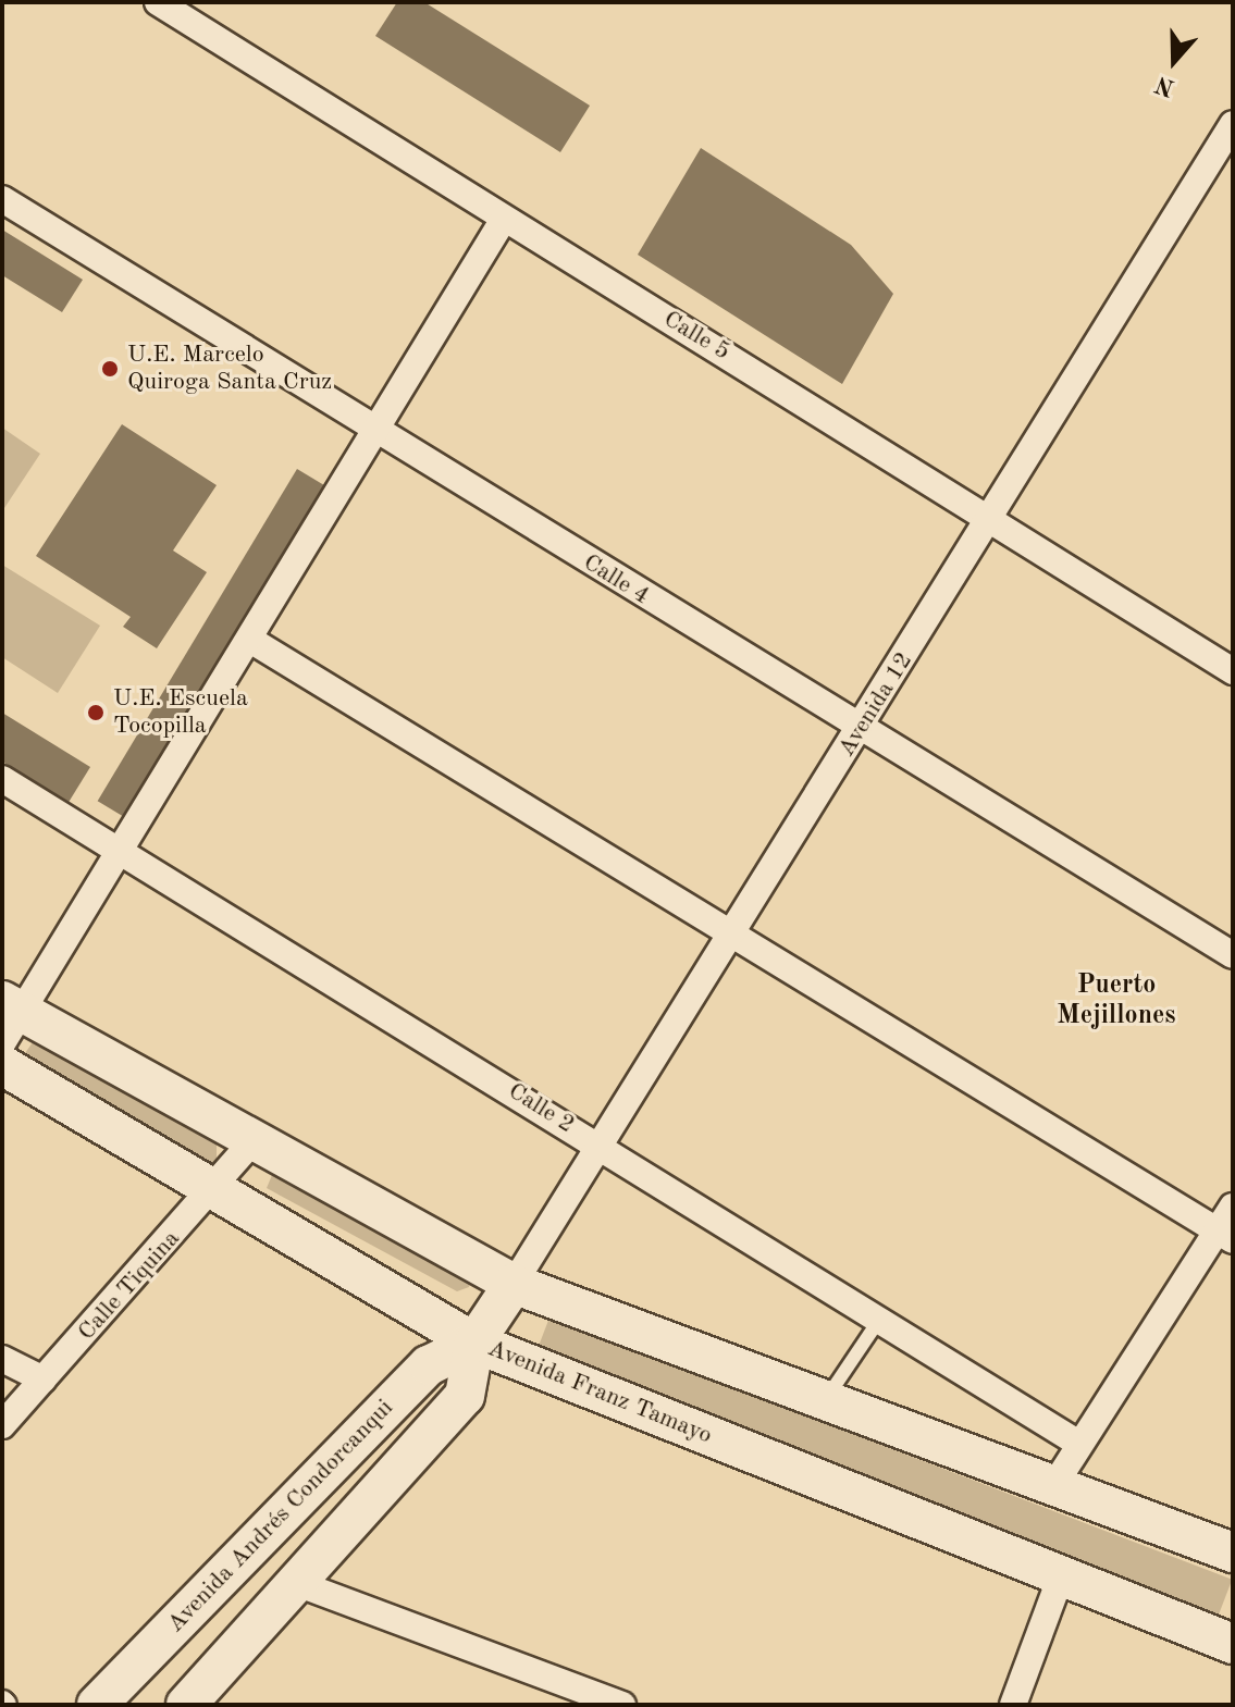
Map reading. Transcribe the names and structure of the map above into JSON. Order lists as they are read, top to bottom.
{
  "streets": {
    "main road": ["Avenida Franz Tamayo", "Avenida Andrés Condorcanqui"],
    "street": [
      "Calle 5",
      "Calle 4",
      "Avenida 12",
      "Calle 2",
      "Calle Tiquina"
    ]
  },
  "crossings": [
    ["Calle 5", "Avenida 12"],
    ["Calle 4", "Avenida 12"],
    ["Avenida 12", "Calle 2"],
    ["Avenida 12", "Avenida Andrés Condorcanqui"],
    ["Calle Tiquina", "Avenida Franz Tamayo"],
    ["Avenida Franz Tamayo", "Avenida Andrés Condorcanqui"]
  ],
  "districts": ["Puerto Mejillones"],
  "places": ["U.E. Marcelo Quiroga Santa Cruz", "U.E. Escuela Tocopilla"],
  "north": "bottom"
}
